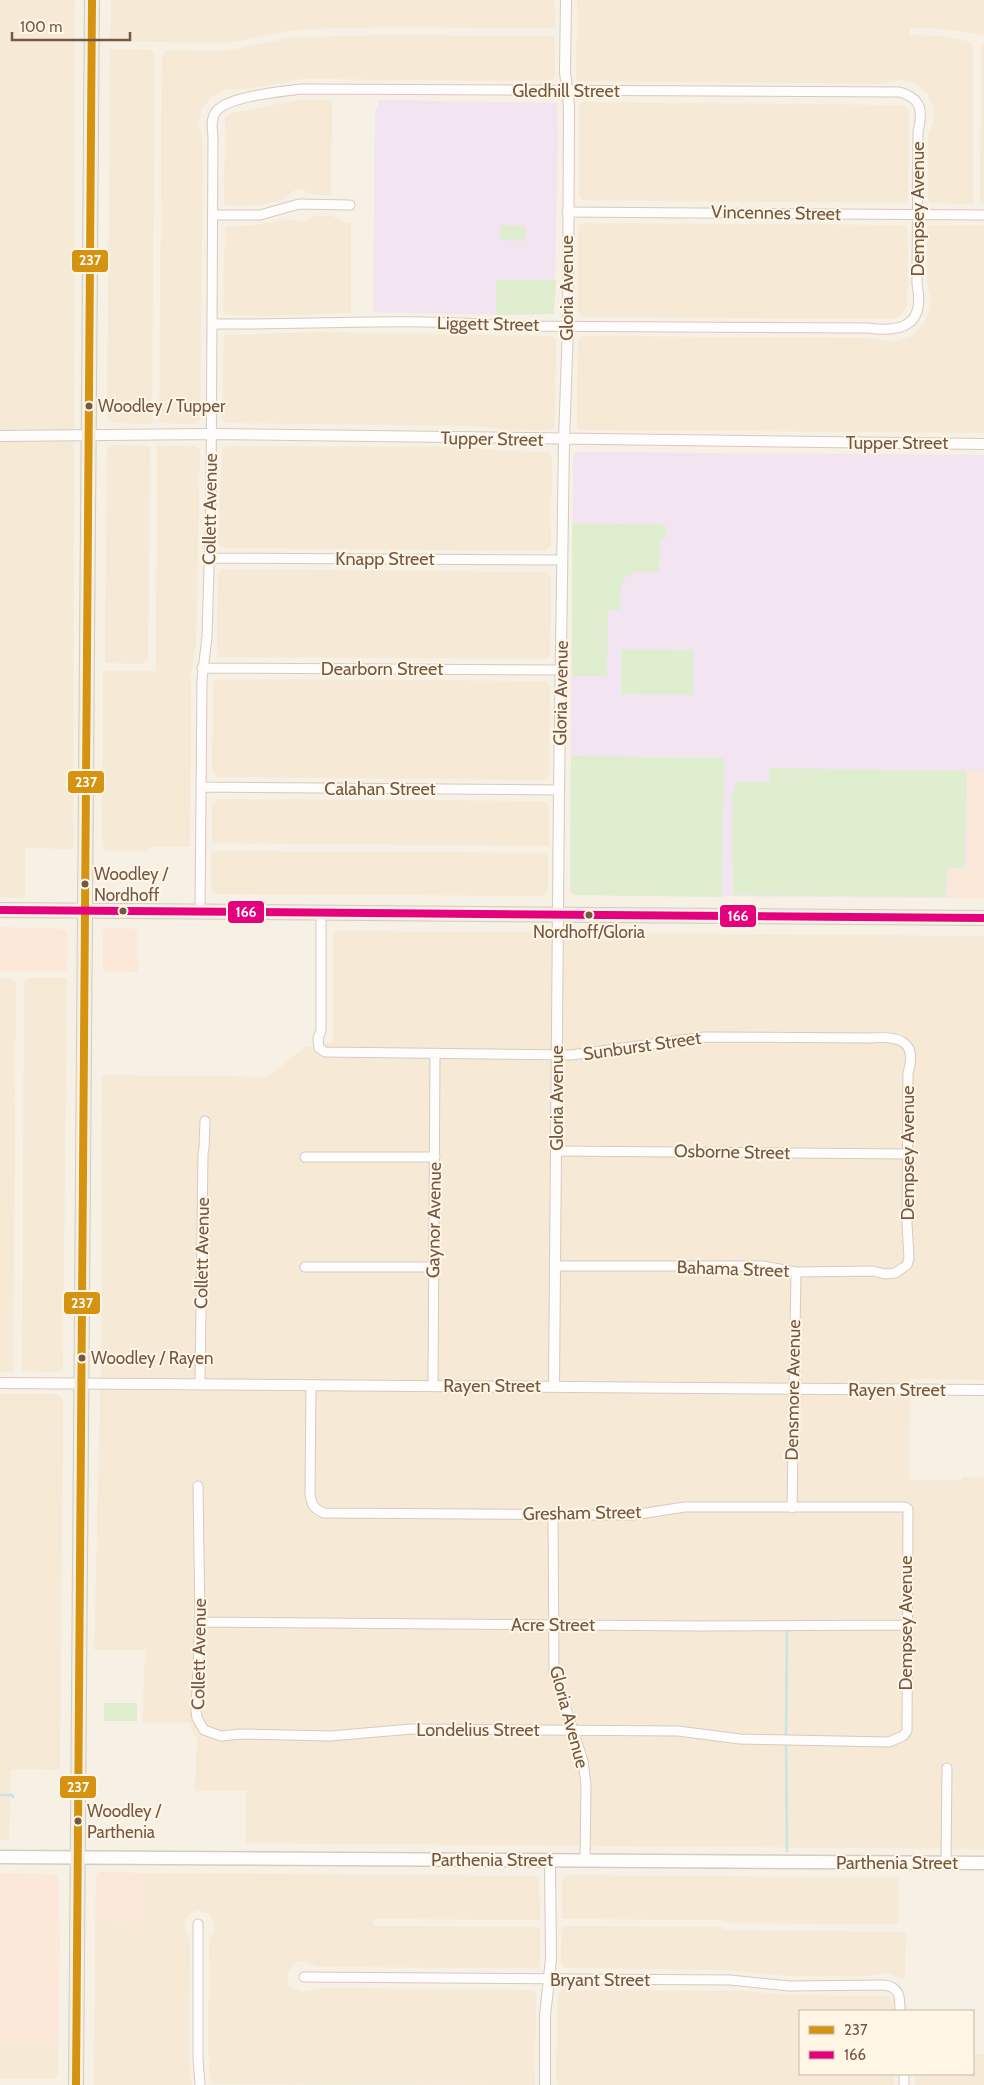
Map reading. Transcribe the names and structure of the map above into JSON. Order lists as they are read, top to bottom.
{
  "streets": {
    "main road": ["Parthenia Street"],
    "street": [
      "Gledhill Street",
      "Dempsey Avenue",
      "Vincennes Street",
      "Gloria Avenue",
      "Liggett Street",
      "Tupper Street",
      "Collett Avenue",
      "Knapp Street",
      "Dearborn Street",
      "Calahan Street",
      "Sunburst Street",
      "Osborne Street",
      "Gaynor Avenue",
      "Bahama Street",
      "Rayen Street",
      "Densmore Avenue",
      "Gresham Street",
      "Acre Street",
      "Londelius Street",
      "Bryant Street"
    ]
  },
  "crossings": [
    ["Gledhill Street", "Dempsey Avenue"],
    ["Gledhill Street", "Gloria Avenue"],
    ["Gledhill Street", "Collett Avenue"],
    ["Dempsey Avenue", "Vincennes Street"],
    ["Dempsey Avenue", "Liggett Street"],
    ["Dempsey Avenue", "Sunburst Street"],
    ["Dempsey Avenue", "Osborne Street"],
    ["Dempsey Avenue", "Bahama Street"],
    ["Dempsey Avenue", "Gresham Street"],
    ["Dempsey Avenue", "Acre Street"],
    ["Dempsey Avenue", "Londelius Street"],
    ["Vincennes Street", "Gloria Avenue"],
    ["Gloria Avenue", "Liggett Street"],
    ["Gloria Avenue", "Tupper Street"],
    ["Gloria Avenue", "Knapp Street"],
    ["Gloria Avenue", "Dearborn Street"],
    ["Gloria Avenue", "Calahan Street"],
    ["Gloria Avenue", "Sunburst Street"],
    ["Gloria Avenue", "Osborne Street"],
    ["Gloria Avenue", "Bahama Street"],
    ["Gloria Avenue", "Rayen Street"],
    ["Gloria Avenue", "Gresham Street"],
    ["Gloria Avenue", "Acre Street"],
    ["Gloria Avenue", "Londelius Street"],
    ["Gloria Avenue", "Parthenia Street"],
    ["Liggett Street", "Collett Avenue"],
    ["Tupper Street", "Collett Avenue"],
    ["Collett Avenue", "Knapp Street"],
    ["Collett Avenue", "Dearborn Street"],
    ["Collett Avenue", "Calahan Street"],
    ["Collett Avenue", "Rayen Street"],
    ["Collett Avenue", "Acre Street"],
    ["Collett Avenue", "Londelius Street"],
    ["Sunburst Street", "Gaynor Avenue"],
    ["Gaynor Avenue", "Rayen Street"],
    ["Bahama Street", "Densmore Avenue"],
    ["Rayen Street", "Densmore Avenue"],
    ["Rayen Street", "Gresham Street"],
    ["Densmore Avenue", "Gresham Street"]
  ],
  "places": [
    "Woodley / Tupper",
    "Woodley / Nordhoff",
    "Nordhoff/Gloria",
    "Woodley / Rayen",
    "Woodley / Parthenia"
  ],
  "lines": ["transit line 237", "transit line 166"],
  "legend": ["237", "166"],
  "scale_bar": "100 m"
}
